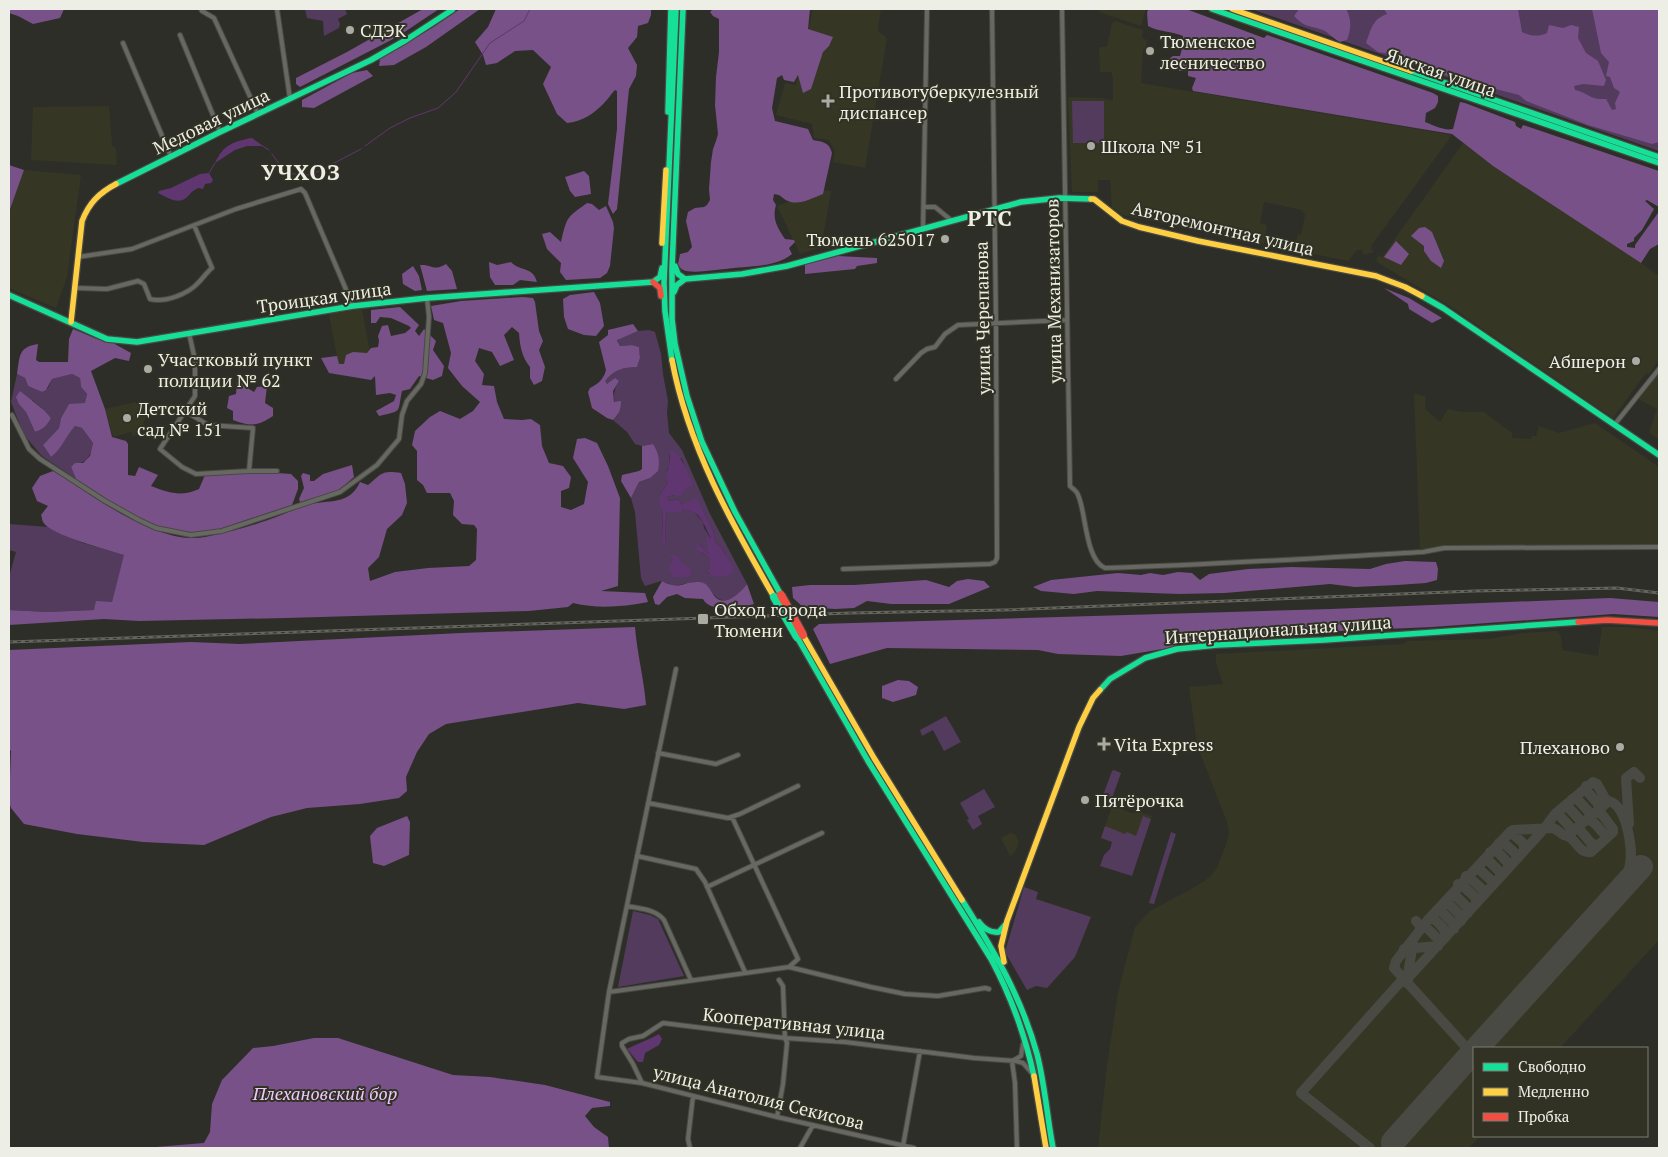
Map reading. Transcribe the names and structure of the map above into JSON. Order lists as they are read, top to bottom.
{
  "streets": {
    "main road": [
      "Ямская улица",
      "Медовая улица",
      "Авторемонтная улица",
      "Троицкая улица",
      "Интернациональная улица"
    ],
    "street": [
      "улица Механизаторов",
      "улица Черепанова",
      "Кооперативная улица",
      "улица Анатолия Секисова"
    ]
  },
  "crossings": [
    ["Медовая улица", "Троицкая улица"],
    ["Авторемонтная улица", "улица Механизаторов"],
    ["Авторемонтная улица", "улица Черепанова"],
    ["Кооперативная улица", "улица Анатолия Секисова"]
  ],
  "districts": ["УЧХОЗ", "РТС"],
  "parks": ["Плехановский бор"],
  "places": {
    "other": [
      "СДЭК",
      "Тюменское лесничество",
      "Школа № 51",
      "Тюмень 625017",
      "Абшерон",
      "Участковый пункт полиции № 62",
      "Детский сад № 151",
      "Плеханово",
      "Пятёрочка"
    ],
    "health": ["Противотуберкулезный диспансер", "Vita Express"],
    "transit": ["Обход города Тюмени"]
  },
  "legend": ["Свободно", "Медленно", "Пробка"]
}
